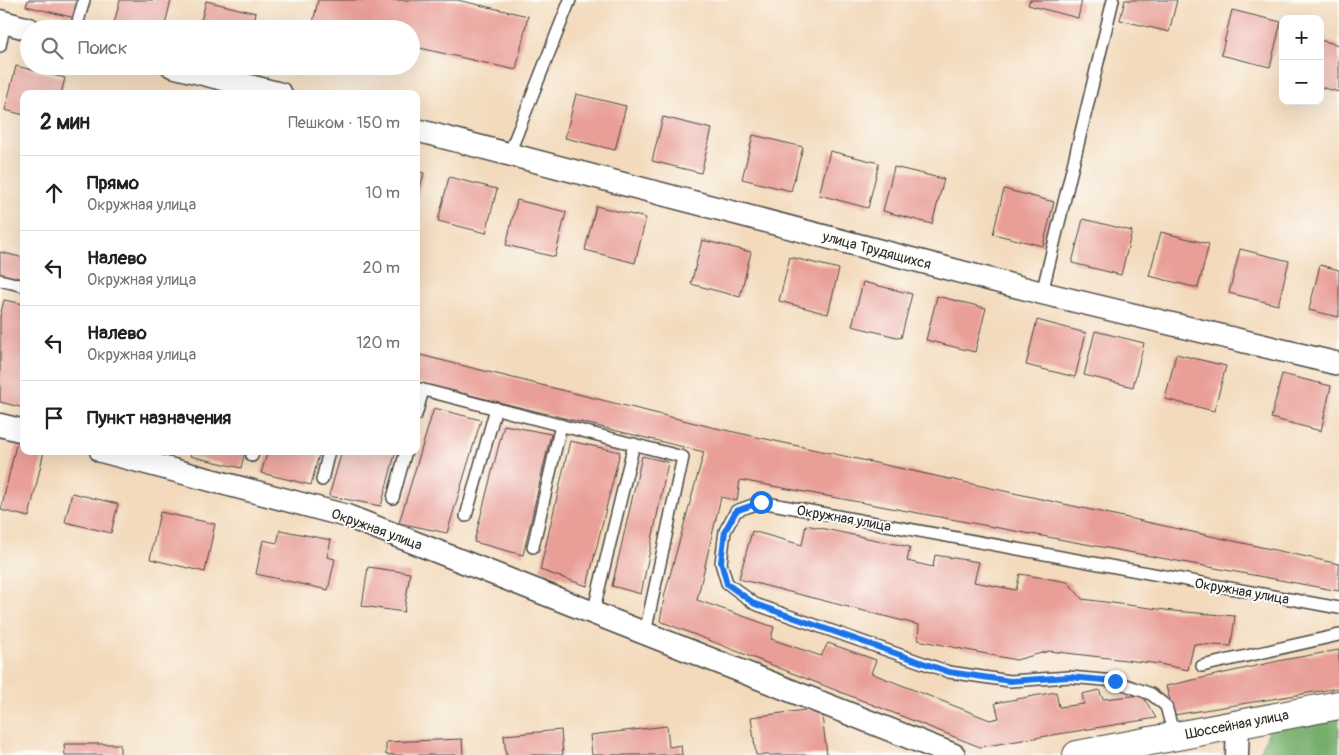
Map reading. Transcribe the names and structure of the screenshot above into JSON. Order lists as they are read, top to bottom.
{
  "streets": {
    "street": ["улица Трудящихся", "Окружная улица", "Шоссейная улица"]
  },
  "crossings": [
    ["Окружная улица", "Шоссейная улица"]
  ],
  "page": {
    "map_buttons": ["+", "−"],
    "search": "Поиск",
    "heading": ["2 мин", "Пешком · 150 m"],
    "list": [
      ["Прямо", "Окружная улица", "10 m"],
      ["Налево", "Окружная улица", "20 m"],
      ["Налево", "Окружная улица", "120 m"],
      "Пункт назначения"
    ]
  }
}
